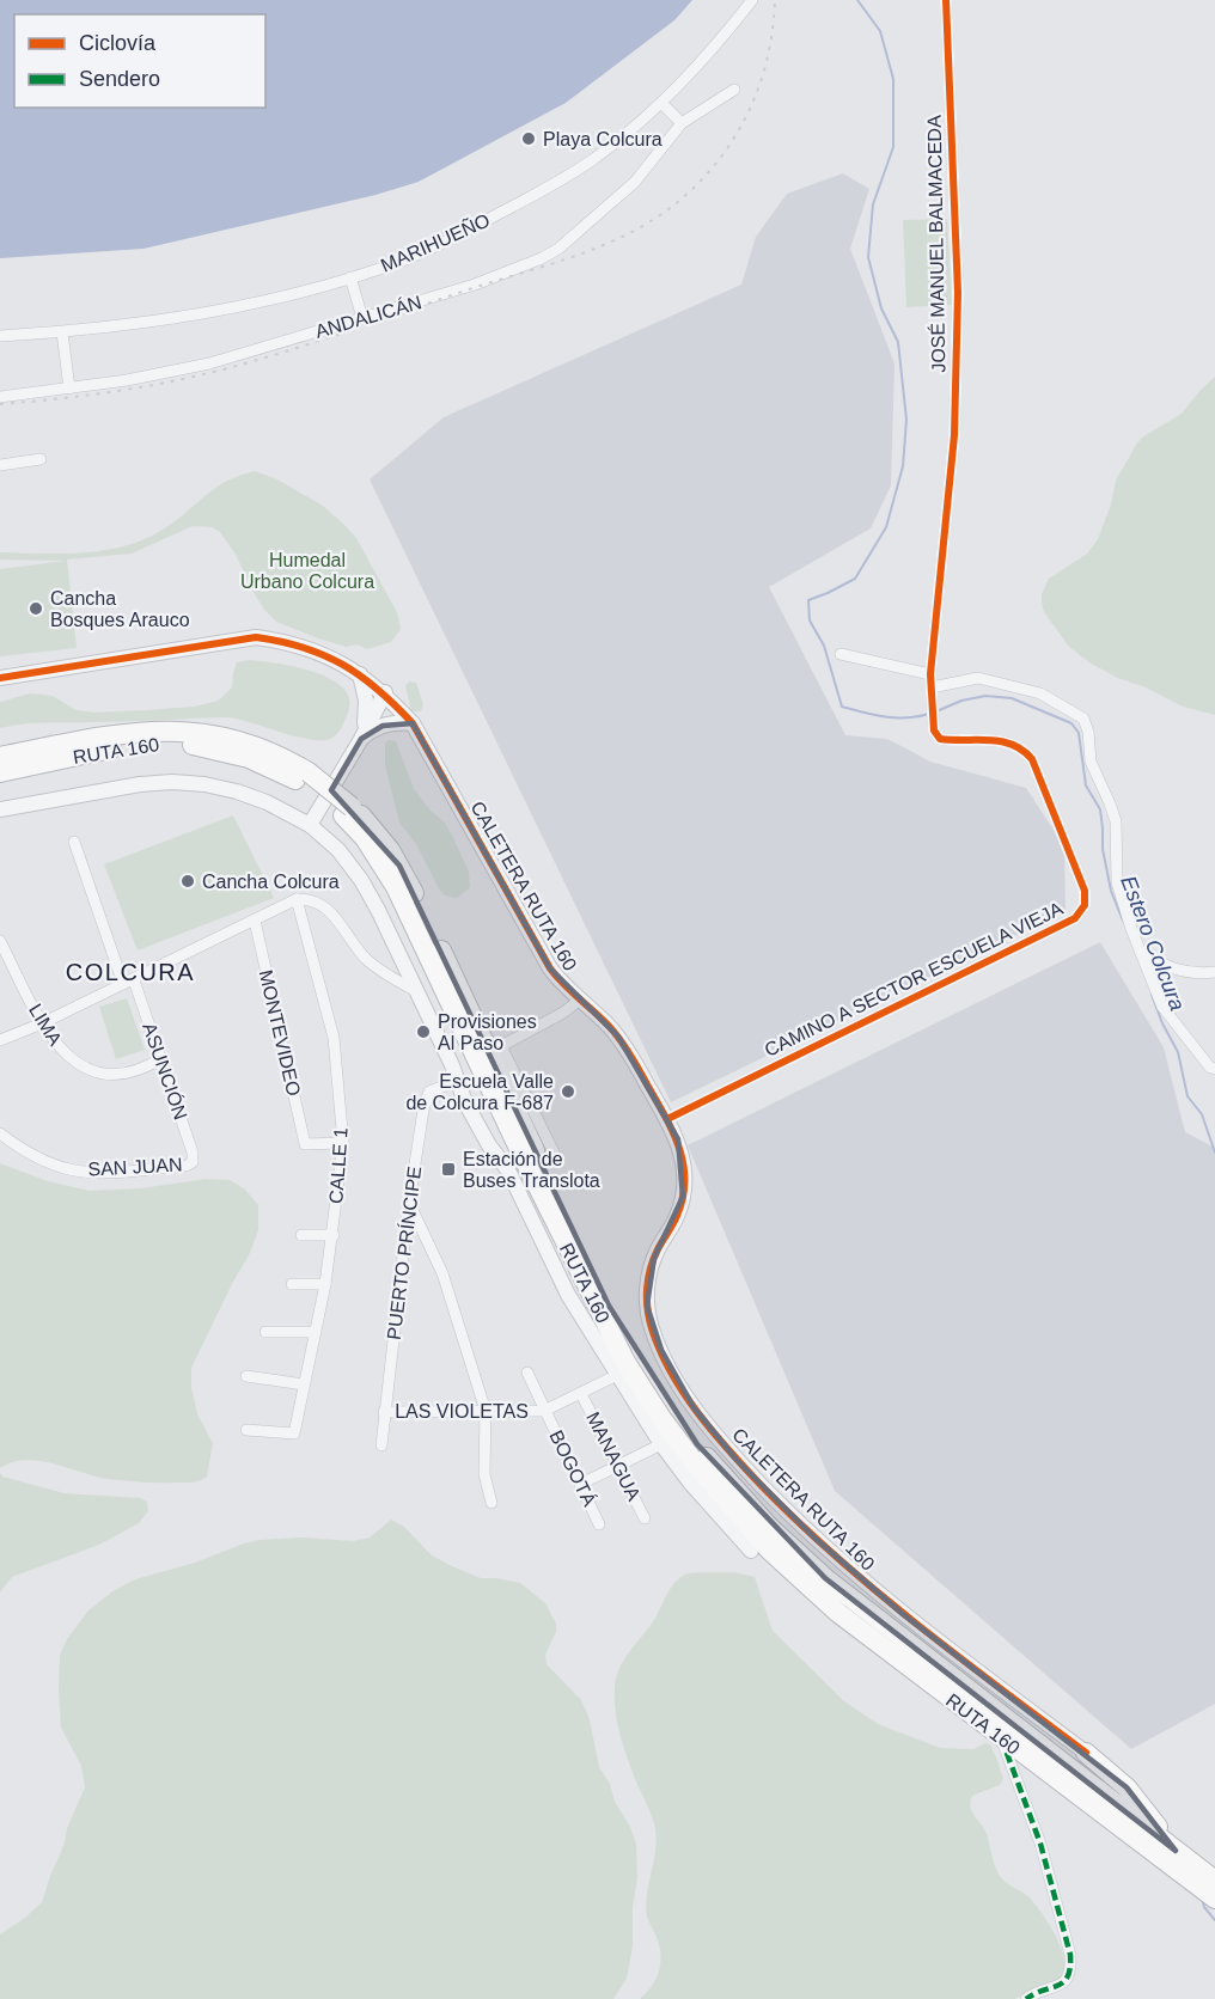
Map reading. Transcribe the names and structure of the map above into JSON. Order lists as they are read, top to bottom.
{
  "streets": {
    "highway": ["RUTA 160"],
    "street": [
      "MARIHUEÑO",
      "JOSÉ MANUEL BALMACEDA",
      "ANDALICÁN",
      "CALETERA RUTA 160",
      "CAMINO A SECTOR ESCUELA VIEJA",
      "LIMA",
      "MONTEVIDEO",
      "ASUNCIÓN",
      "CALLE 1",
      "SAN JUAN",
      "PUERTO PRÍNCIPE",
      "LAS VIOLETAS",
      "MANAGUA",
      "BOGOTÁ"
    ]
  },
  "crossings": [
    ["JOSÉ MANUEL BALMACEDA", "CAMINO A SECTOR ESCUELA VIEJA"],
    ["CALETERA RUTA 160", "CAMINO A SECTOR ESCUELA VIEJA"],
    ["LIMA", "ASUNCIÓN"],
    ["MONTEVIDEO", "CALLE 1"],
    ["ASUNCIÓN", "SAN JUAN"],
    ["PUERTO PRÍNCIPE", "LAS VIOLETAS"],
    ["LAS VIOLETAS", "MANAGUA"],
    ["LAS VIOLETAS", "BOGOTÁ"]
  ],
  "districts": ["COLCURA"],
  "water": ["Estero Colcura"],
  "parks": ["Humedal Urbano Colcura"],
  "places": {
    "other": [
      "Playa Colcura",
      "Cancha Bosques Arauco",
      "Cancha Colcura",
      "Provisiones Al Paso",
      "Escuela Valle de Colcura F-687"
    ],
    "transit": ["Estación de Buses Translota"]
  },
  "legend": ["Ciclovía", "Sendero"]
}
